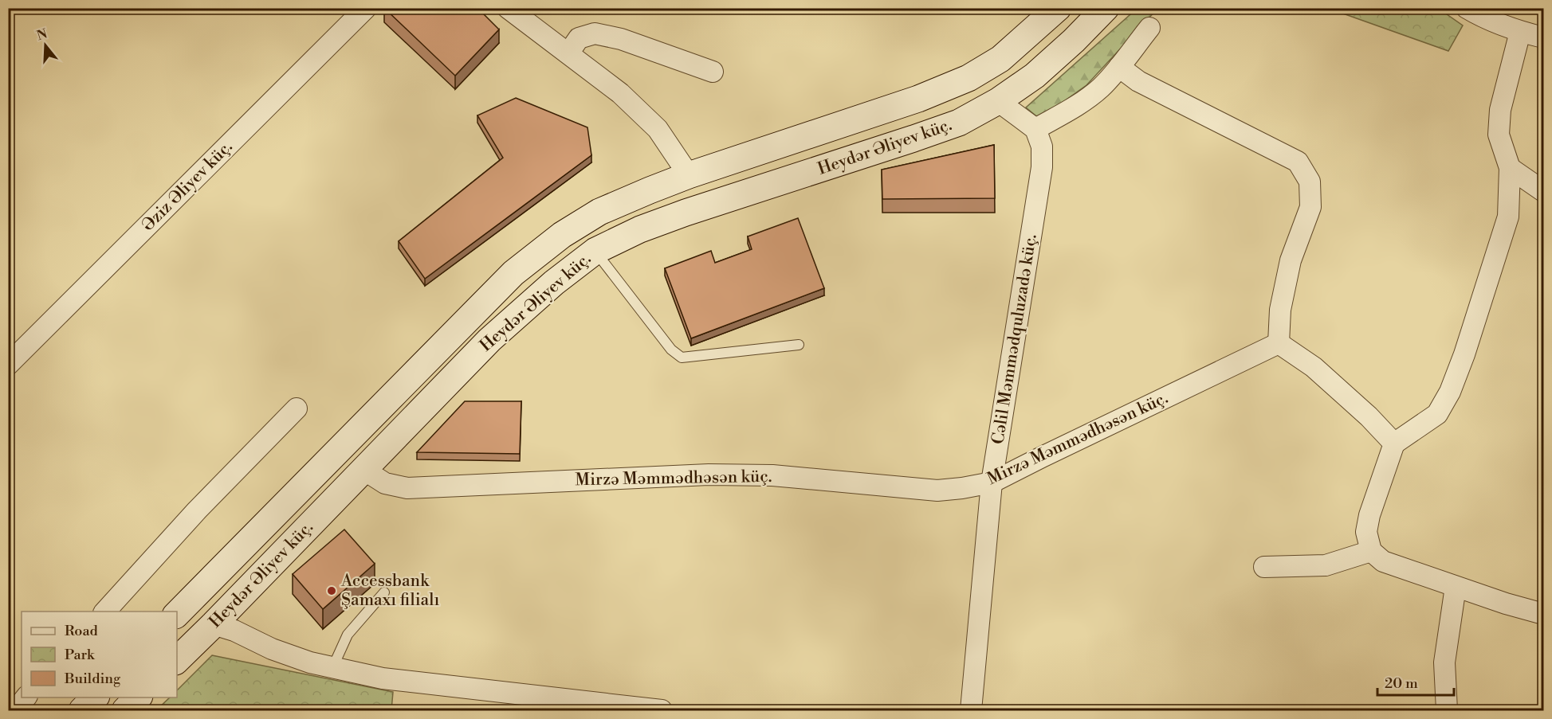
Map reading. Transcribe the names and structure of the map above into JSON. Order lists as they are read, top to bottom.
{
  "streets": {
    "street": [
      "Heydər Əliyev küç.",
      "Əziz Əliyev küç.",
      "Cəlil Məmmədquluzadə küç.",
      "Mirzə Məmmədhəsən küç."
    ]
  },
  "crossings": [
    ["Heydər Əliyev küç.", "Mirzə Məmmədhəsən küç."],
    ["Cəlil Məmmədquluzadə küç.", "Mirzə Məmmədhəsən küç."]
  ],
  "places": ["Accessbank Şamaxı filialı"],
  "legend": ["Road", "Park", "Building"],
  "scale_bar": "20 m",
  "north": "top"
}
